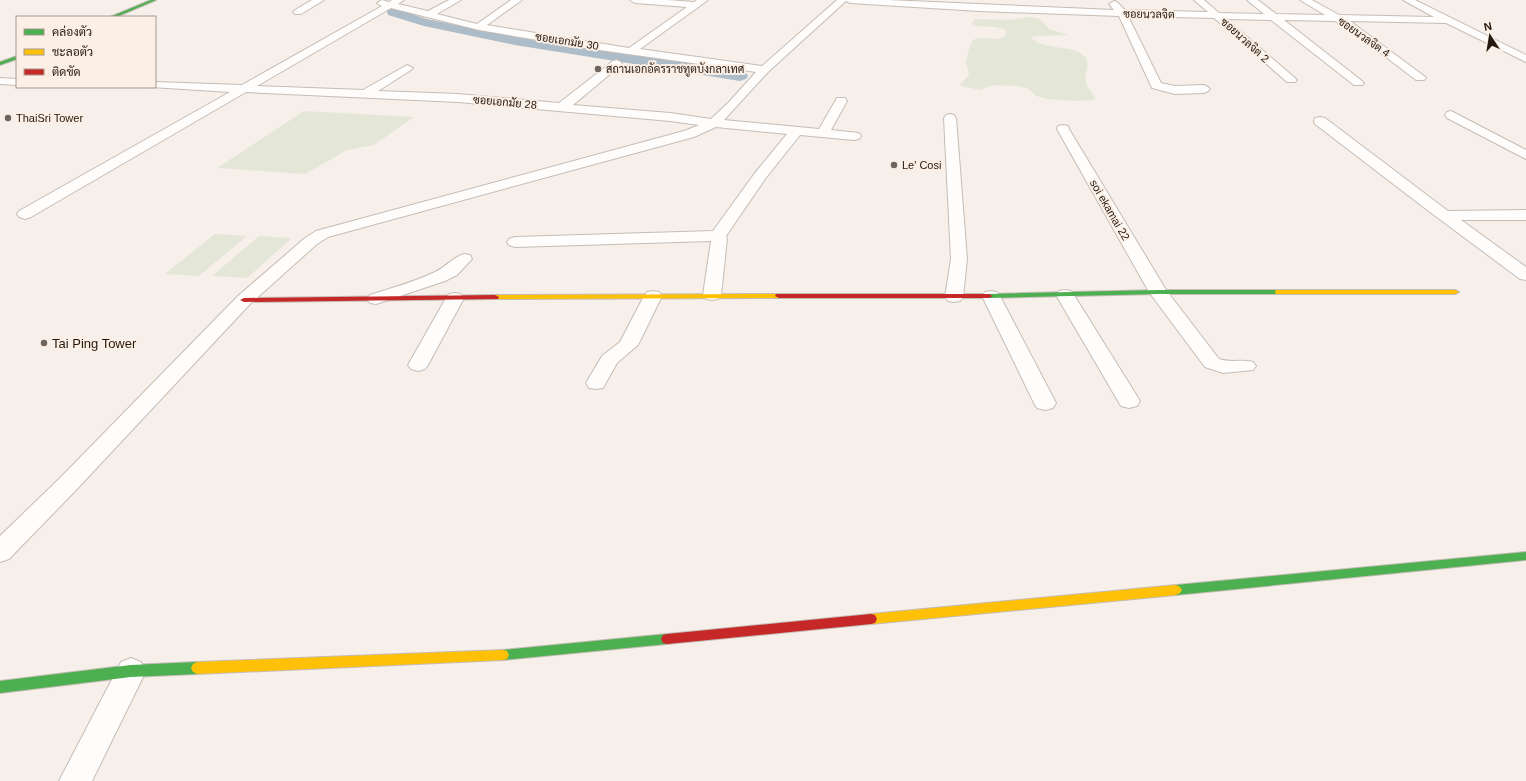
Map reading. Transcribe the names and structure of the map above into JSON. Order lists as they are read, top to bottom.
{
  "streets": {
    "street": [
      "ซอยนวลจิต",
      "ซอยนวลจิต 4",
      "ซอยนวลจิต 2",
      "ซอยเอกมัย 30",
      "ซอยเอกมัย 28",
      "soi ekamai 22"
    ]
  },
  "crossings": [
    ["ซอยนวลจิต", "ซอยนวลจิต 4"],
    ["ซอยนวลจิต", "ซอยนวลจิต 2"]
  ],
  "places": [
    "สถานเอกอัครราชทูตบังกลาเทศ",
    "ThaiSri Tower",
    "Le' Cosi",
    "Tai Ping Tower"
  ],
  "legend": ["คล่องตัว", "ชะลอตัว", "ติดขัด"],
  "north": "top"
}
